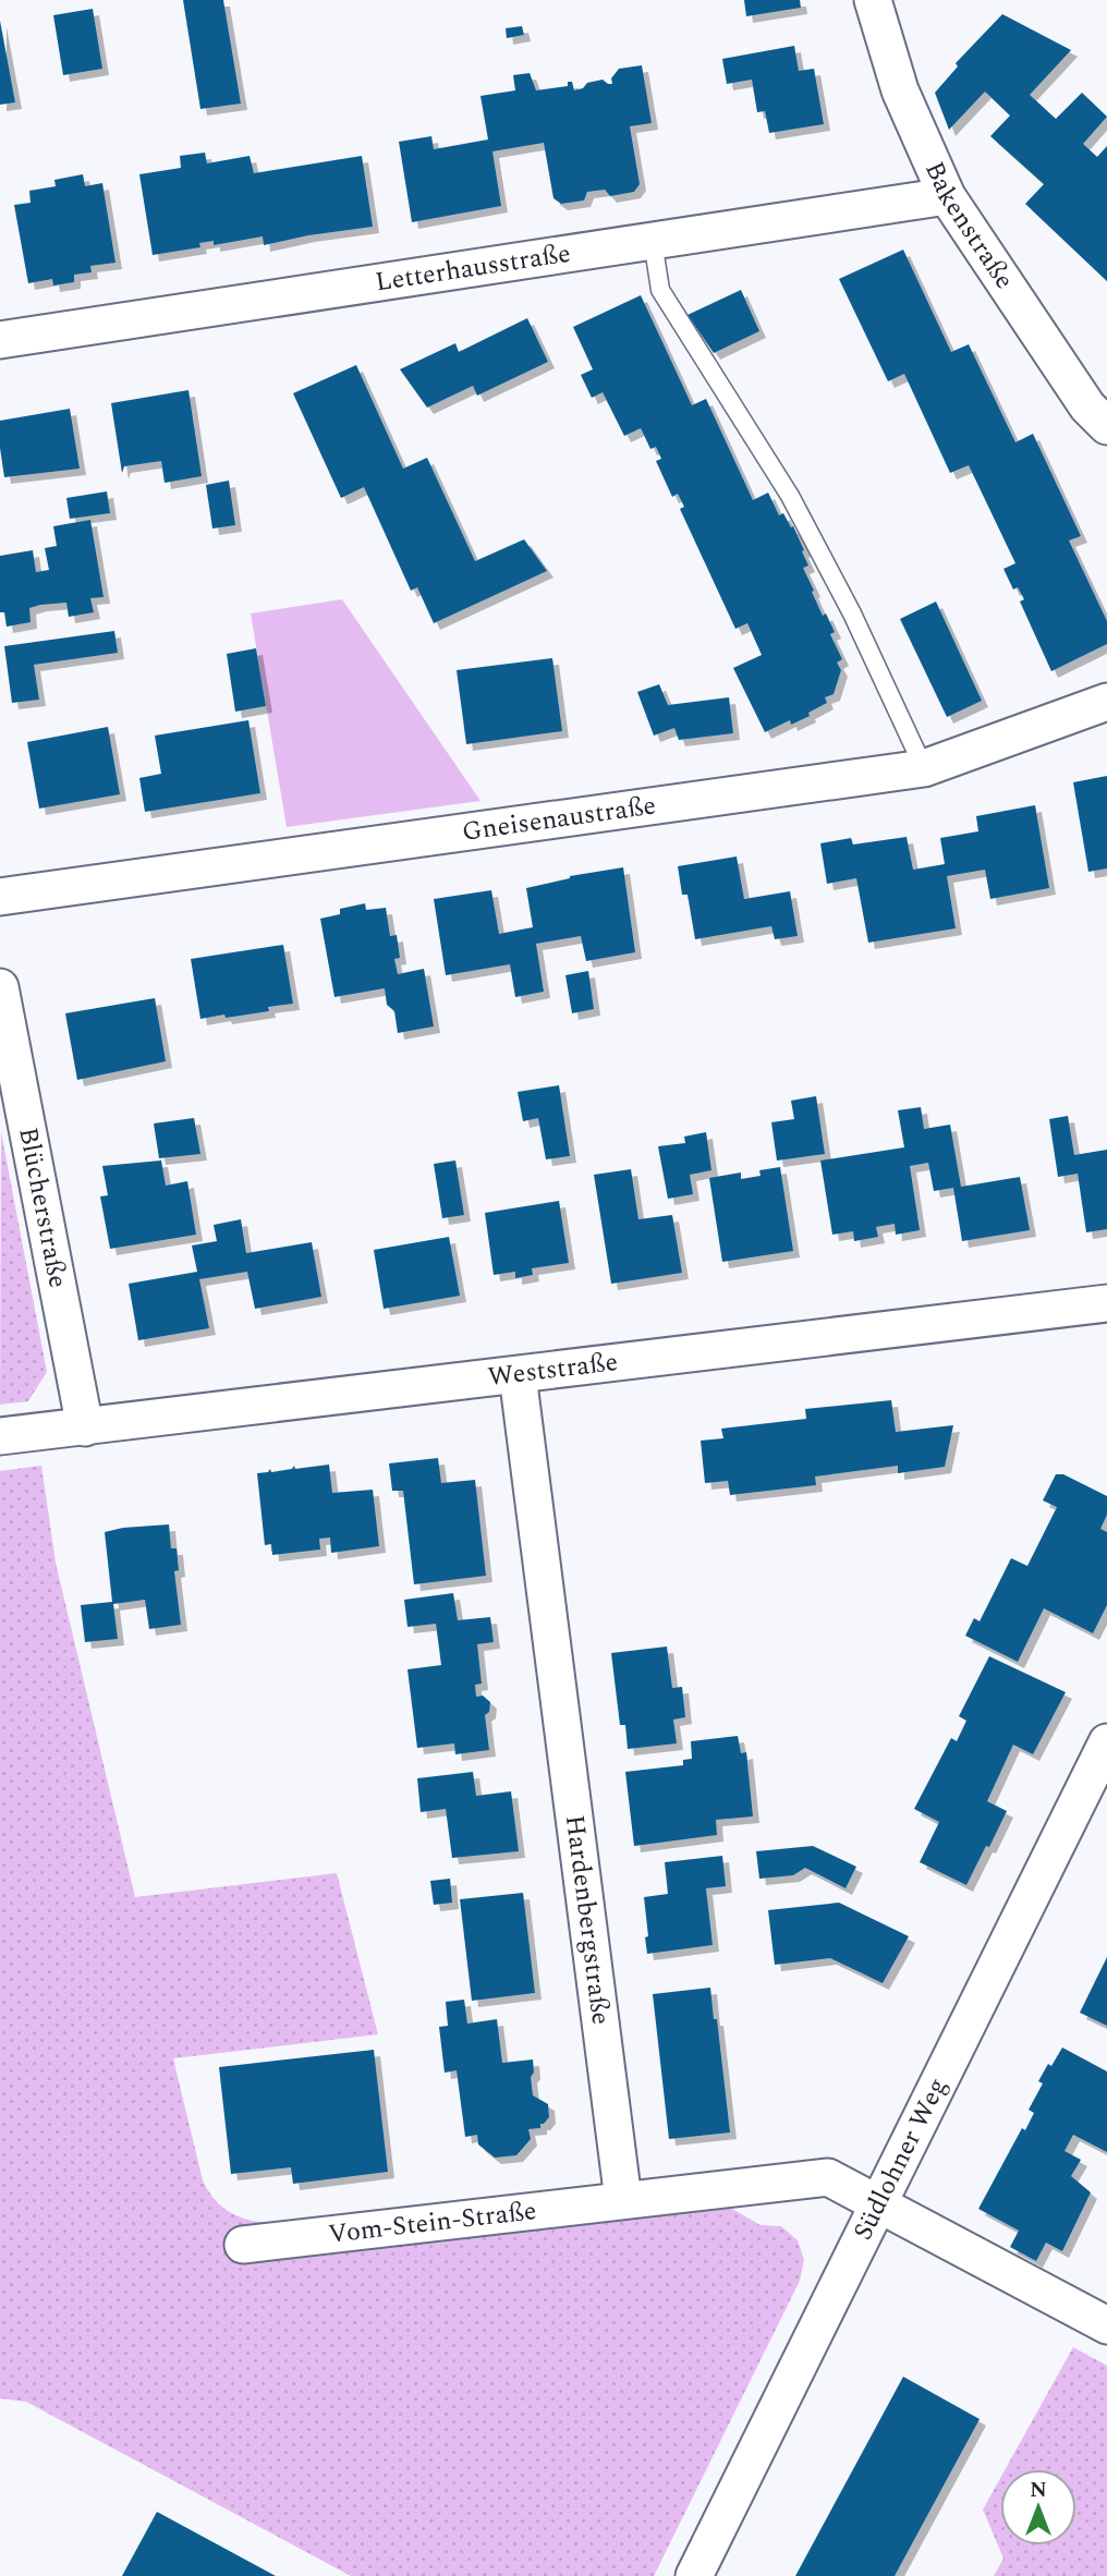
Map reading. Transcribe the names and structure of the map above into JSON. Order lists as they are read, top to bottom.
{
  "streets": {
    "street": [
      "Bakenstraße",
      "Letterhausstraße",
      "Gneisenaustraße",
      "Blücherstraße",
      "Weststraße",
      "Hardenbergstraße",
      "Südlohner Weg",
      "Vom-Stein-Straße"
    ]
  },
  "crossings": [
    ["Bakenstraße", "Letterhausstraße"],
    ["Blücherstraße", "Weststraße"],
    ["Weststraße", "Hardenbergstraße"],
    ["Hardenbergstraße", "Vom-Stein-Straße"]
  ],
  "north": "top"
}
